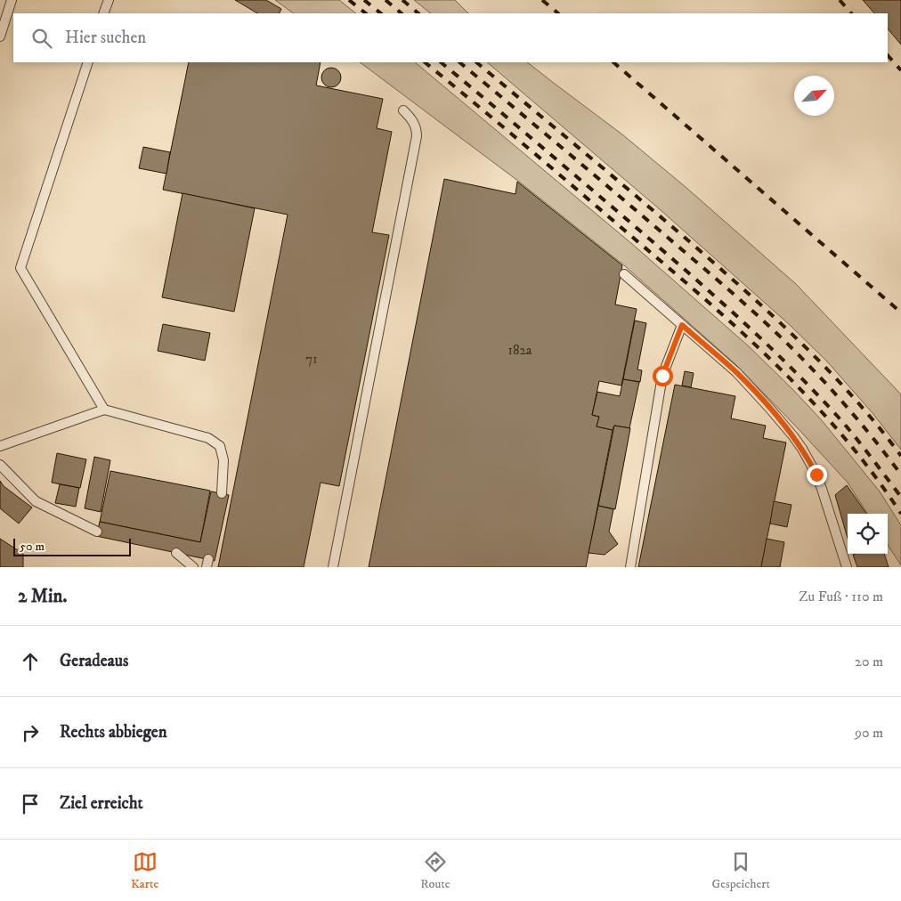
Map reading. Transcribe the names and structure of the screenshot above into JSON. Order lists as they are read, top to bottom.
{
  "house_numbers": ["182a", "71"],
  "scale_bar": "50 m",
  "north": "top right",
  "page": {
    "search": "Hier suchen",
    "scale": "50 m",
    "heading": ["2 Min.", "Zu Fuß · 110 m"],
    "list": [
      ["Geradeaus", "20 m"],
      ["Rechts abbiegen", "90 m"],
      "Ziel erreicht"
    ],
    "nav": ["Karte", "Route", "Gespeichert"]
  }
}
